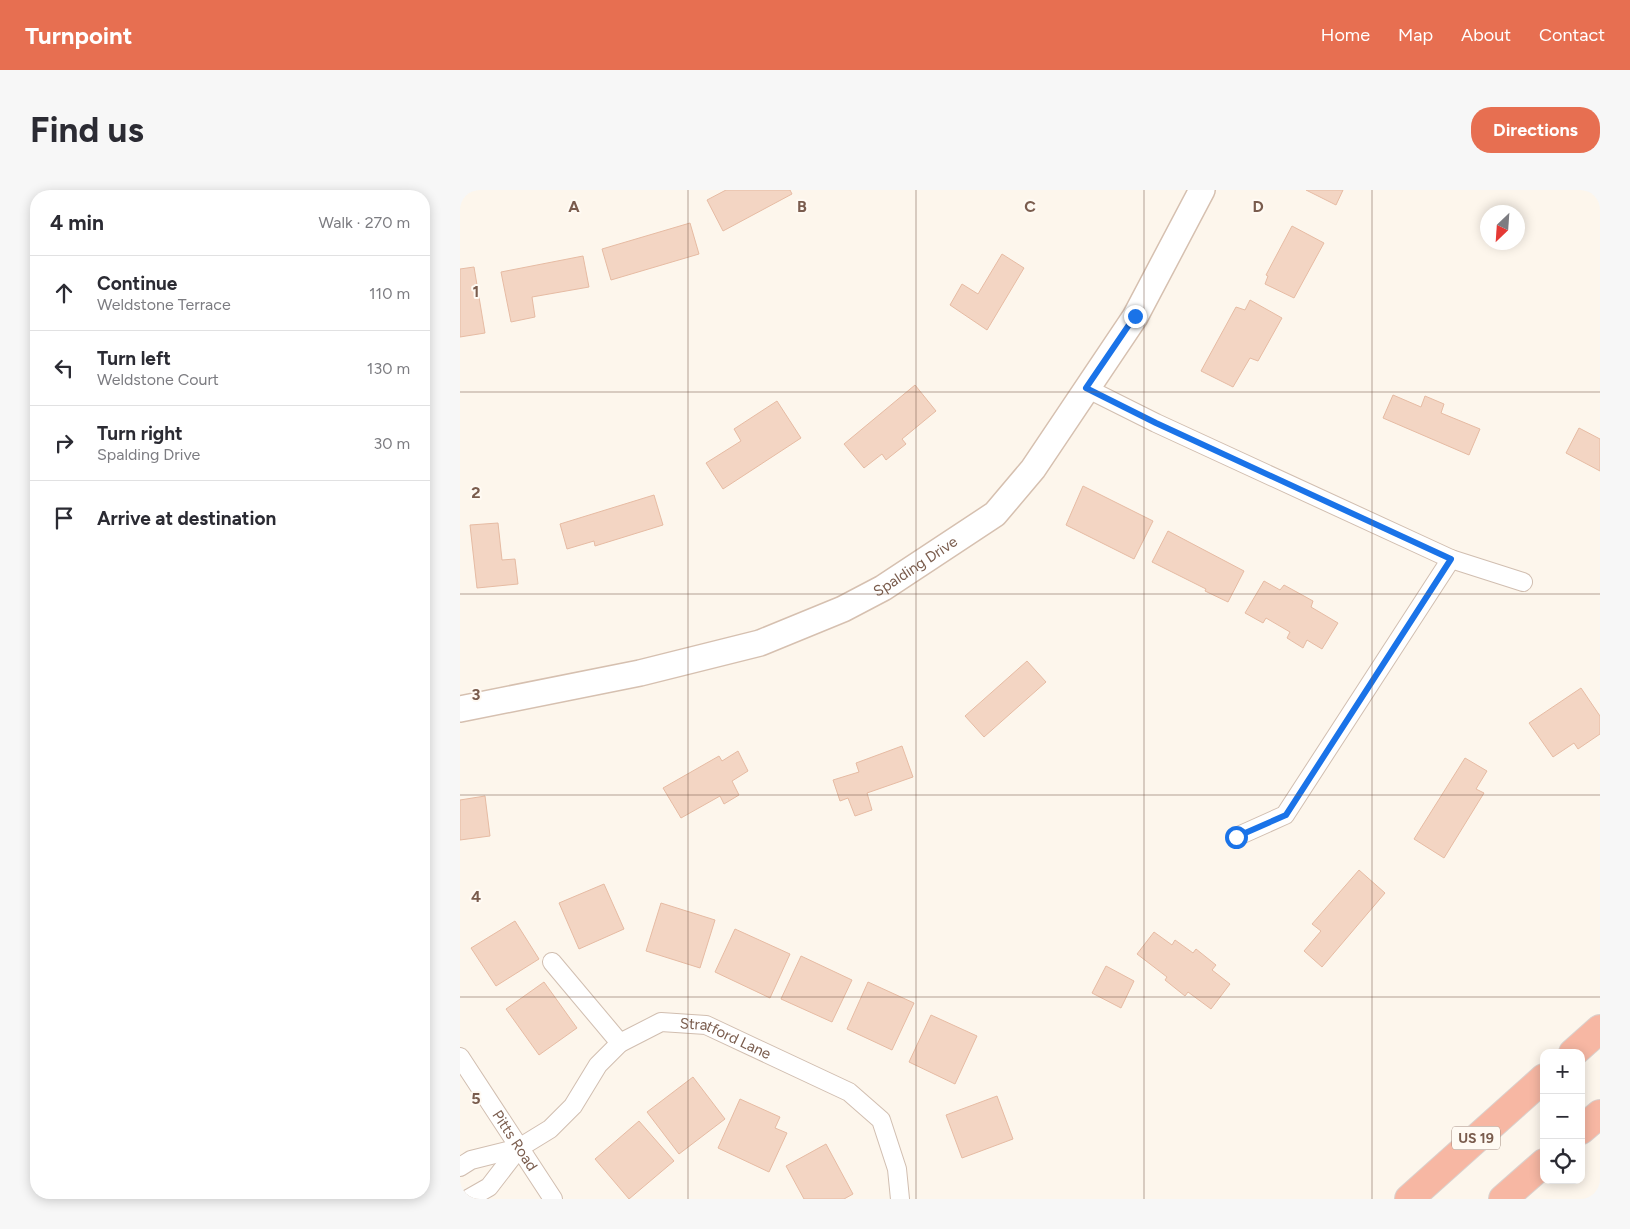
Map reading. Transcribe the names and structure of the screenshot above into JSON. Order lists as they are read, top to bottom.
{
  "streets": {
    "highway": ["US 19"],
    "street": ["Spalding Drive", "Stratford Lane", "Pitts Road"]
  },
  "crossings": [
    ["Stratford Lane", "Pitts Road"]
  ],
  "north": "bottom left",
  "page": {
    "header": "Turnpoint",
    "nav": [
      "Home",
      "Map",
      "About",
      "Contact"
    ],
    "buttons": "Directions",
    "title": "Find us",
    "heading": ["4 min", "Walk · 270 m"],
    "list": [
      ["Continue", "Weldstone Terrace", "110 m"],
      ["Turn left", "Weldstone Court", "130 m"],
      ["Turn right", "Spalding Drive", "30 m"],
      "Arrive at destination"
    ],
    "map_buttons": ["+", "−"]
  },
  "grid": {
    "columns": [
      "A",
      "B",
      "C",
      "D"
    ],
    "rows": [
      "1",
      "2",
      "3",
      "4",
      "5"
    ]
  }
}
